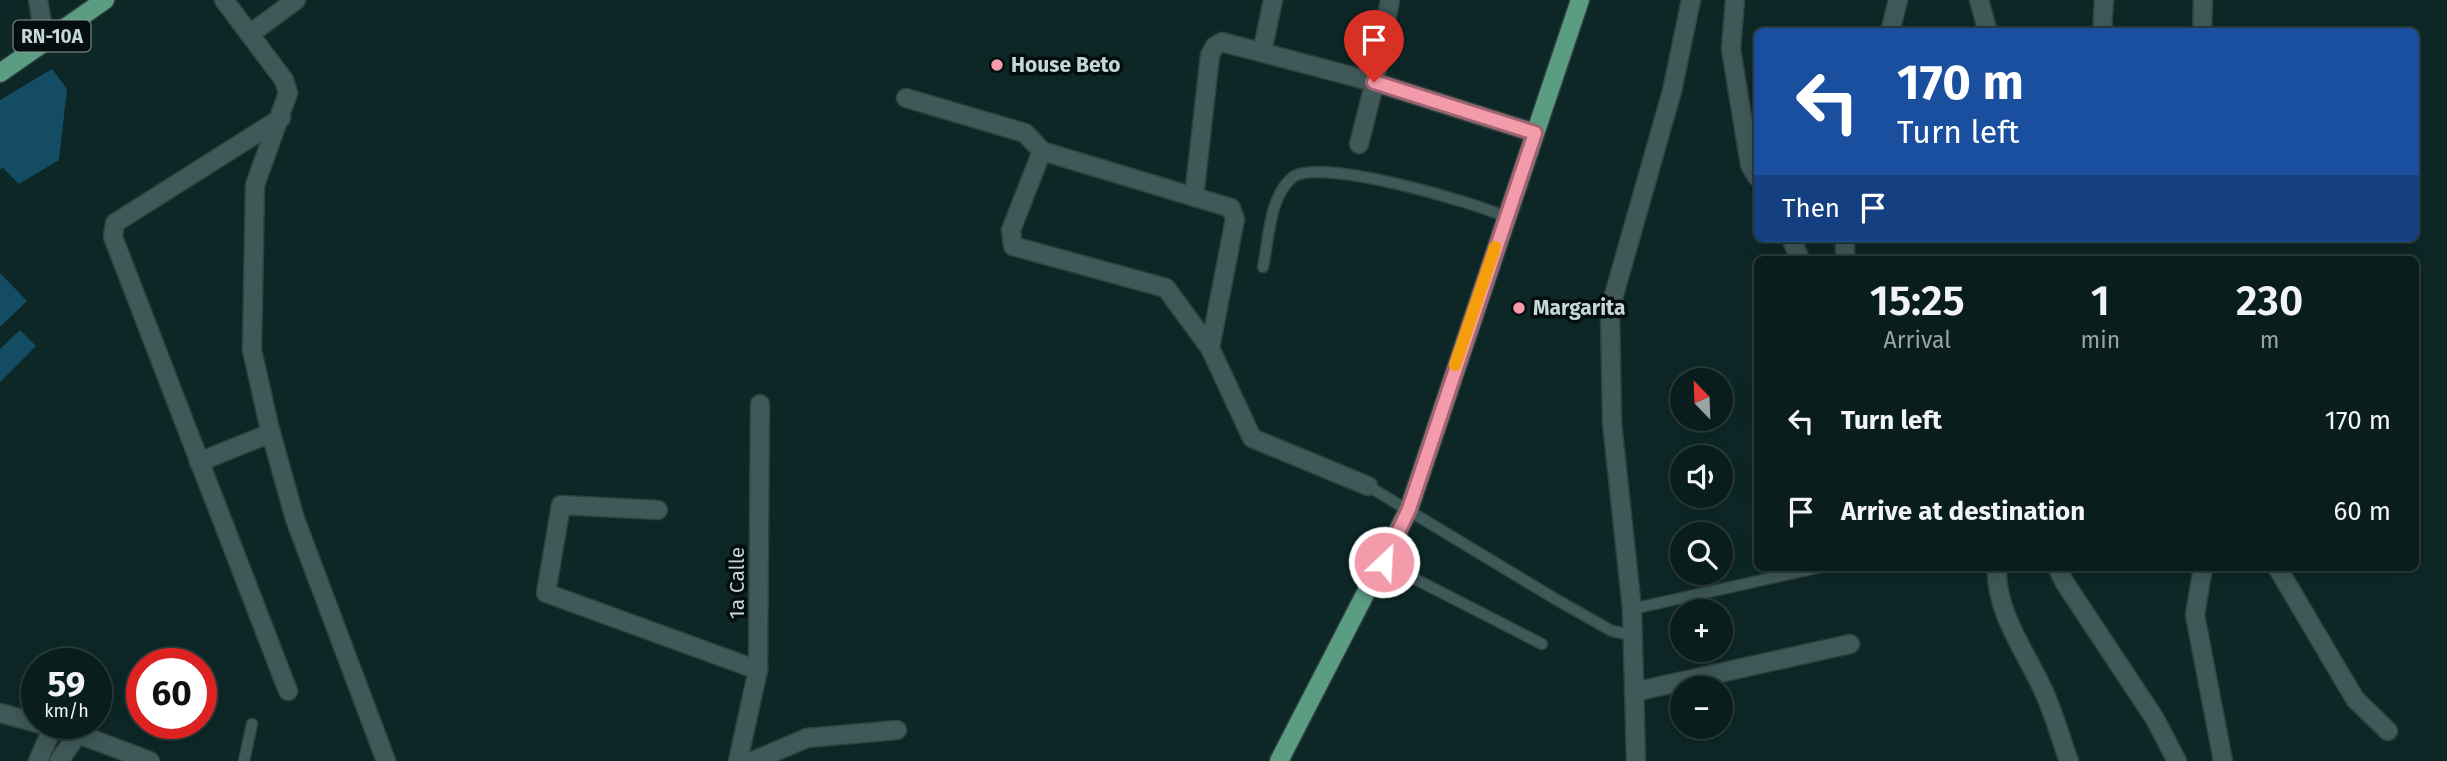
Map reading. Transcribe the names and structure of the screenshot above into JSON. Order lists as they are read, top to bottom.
{
  "streets": {
    "main road": ["RN-10A"],
    "street": ["1a Calle"]
  },
  "places": ["House Beto", "Margarita"],
  "north": "top left",
  "page": {
    "turn": ["170 m", "Turn left"],
    "then": "Then",
    "eta": [
      "15:25",
      "Arrival",
      "1",
      "min",
      "230",
      "m"
    ],
    "map_buttons": ["+", "−"],
    "list": [
      {
        "name": "Turn left",
        "value": "170 m"
      },
      {
        "name": "Arrive at destination",
        "value": "60 m"
      }
    ],
    "speed": "59 km/h",
    "limit": "60"
  }
}
